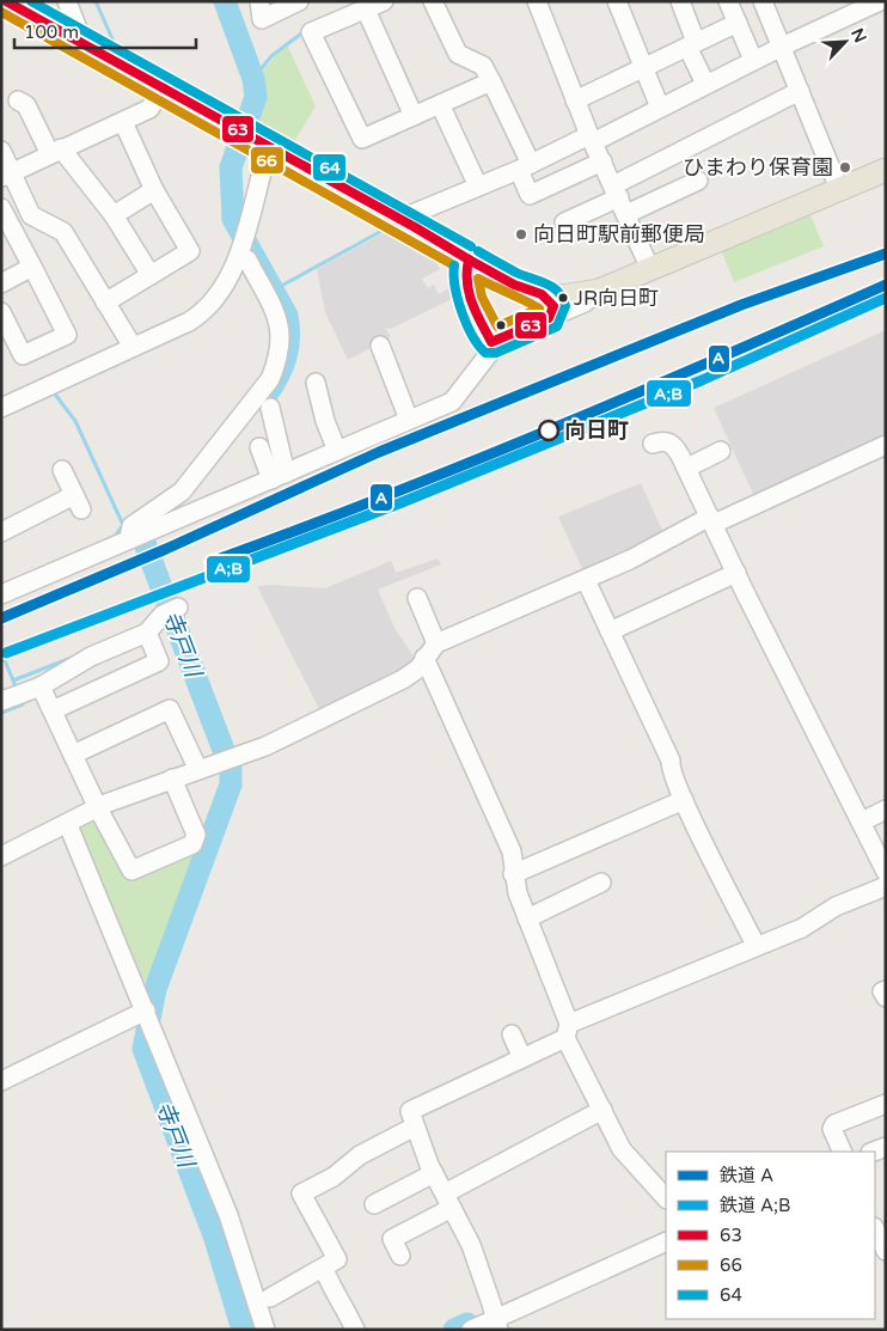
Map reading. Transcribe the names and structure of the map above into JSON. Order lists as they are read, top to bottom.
{
  "water": ["寺戸川"],
  "places": [
    "ひまわり保育園",
    "向日町駅前郵便局",
    "JR向日町",
    "向日町"
  ],
  "lines": [
    "transit line 63",
    "transit line 64",
    "transit line 66",
    "rail line A",
    "rail line A;B"
  ],
  "legend": [
    "鉄道 A",
    "鉄道 A;B",
    "63",
    "66",
    "64"
  ],
  "scale_bar": "100 m",
  "north": "top right"
}
